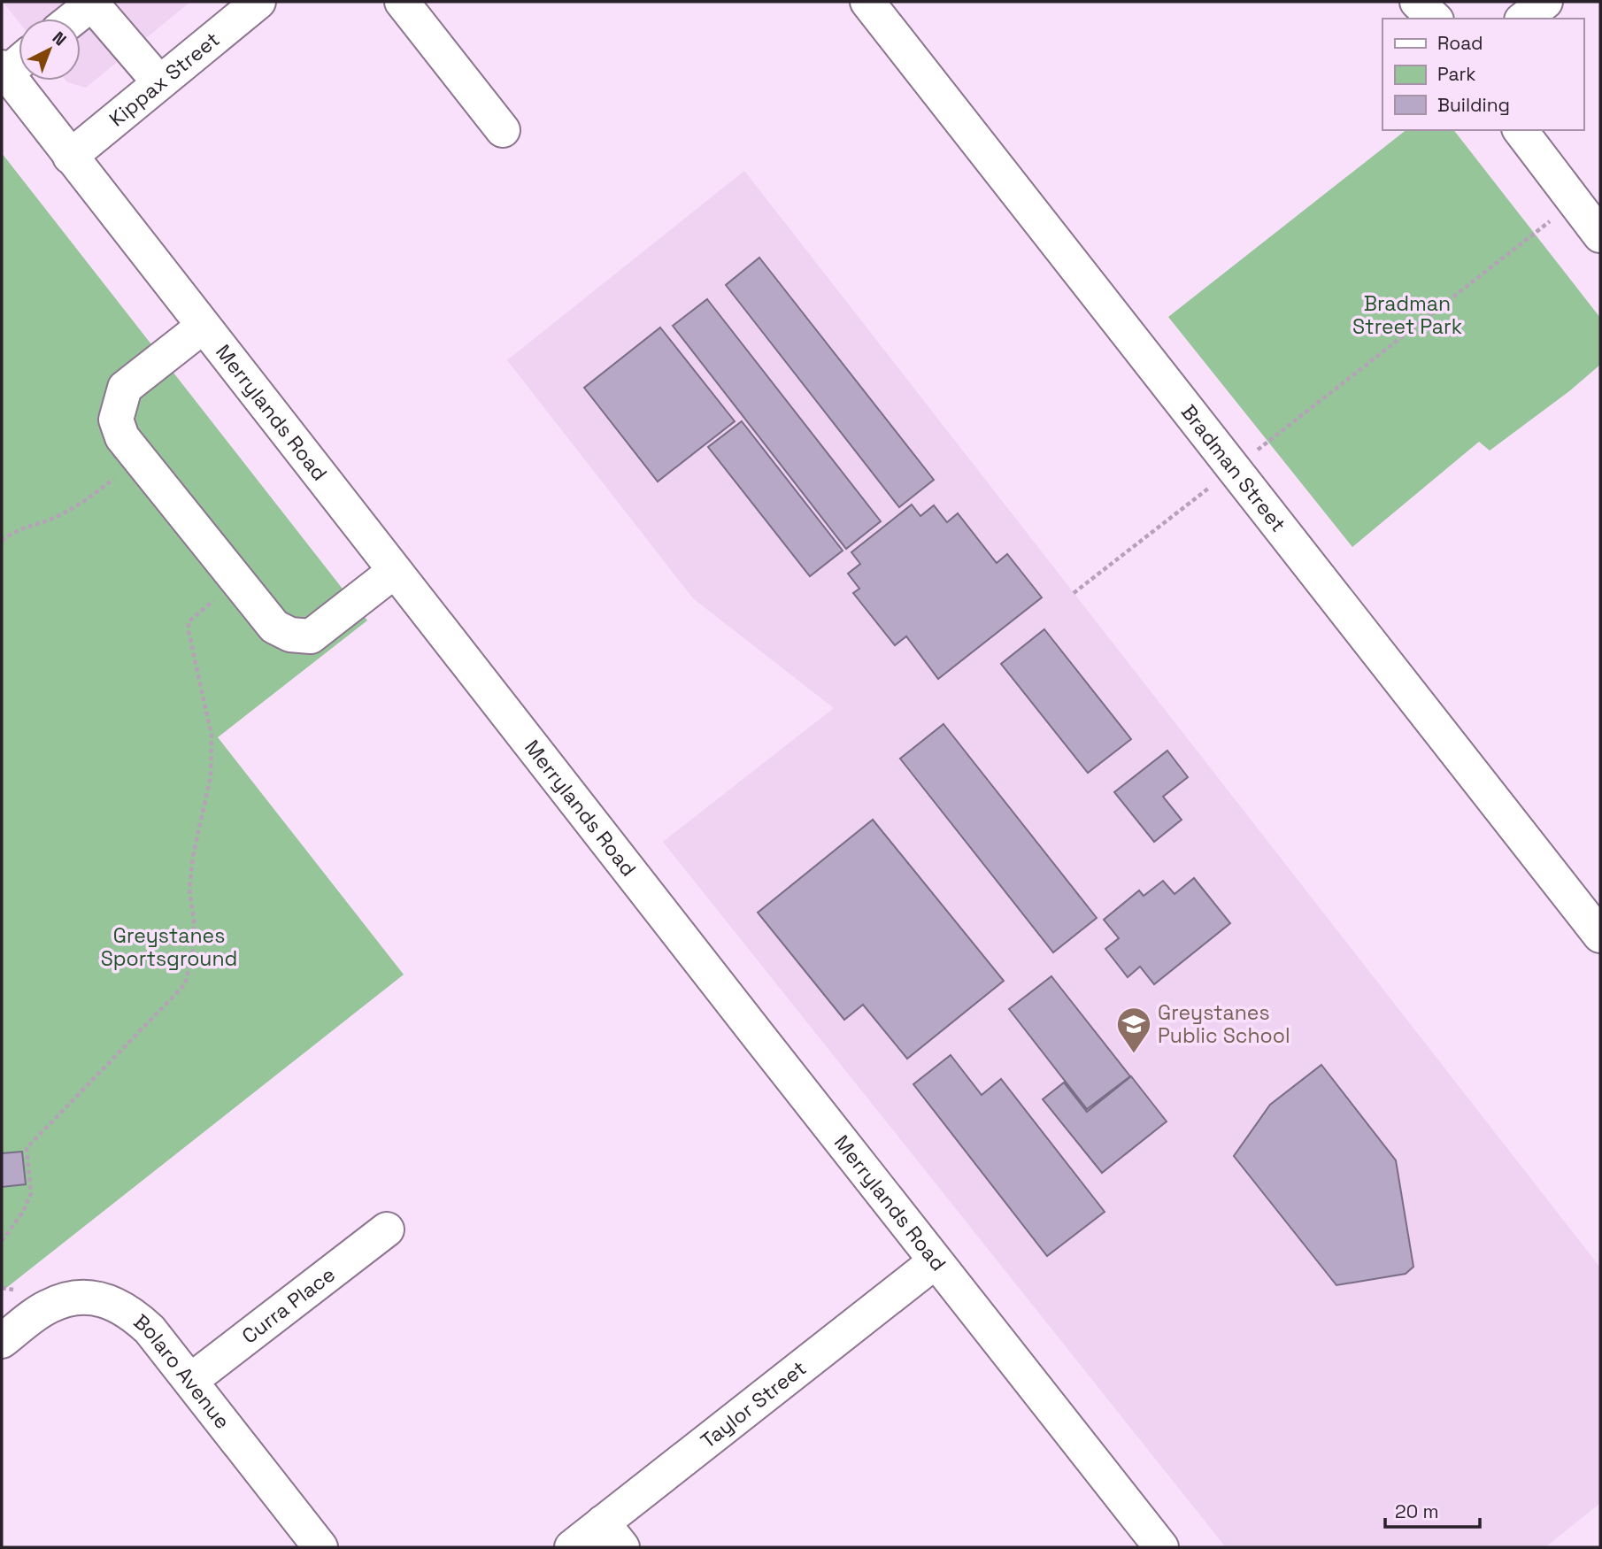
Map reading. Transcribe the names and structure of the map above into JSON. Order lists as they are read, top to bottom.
{
  "streets": {
    "street": [
      "Kippax Street",
      "Merrylands Road",
      "Bradman Street",
      "Curra Place",
      "Bolaro Avenue",
      "Taylor Street"
    ]
  },
  "crossings": [
    ["Kippax Street", "Merrylands Road"],
    ["Merrylands Road", "Taylor Street"],
    ["Curra Place", "Bolaro Avenue"]
  ],
  "parks": ["Bradman Street Park", "Greystanes Sportsground"],
  "places": {
    "school or university": ["Greystanes Public School"]
  },
  "legend": ["Road", "Park", "Building"],
  "scale_bar": "20 m",
  "north": "top right"
}
